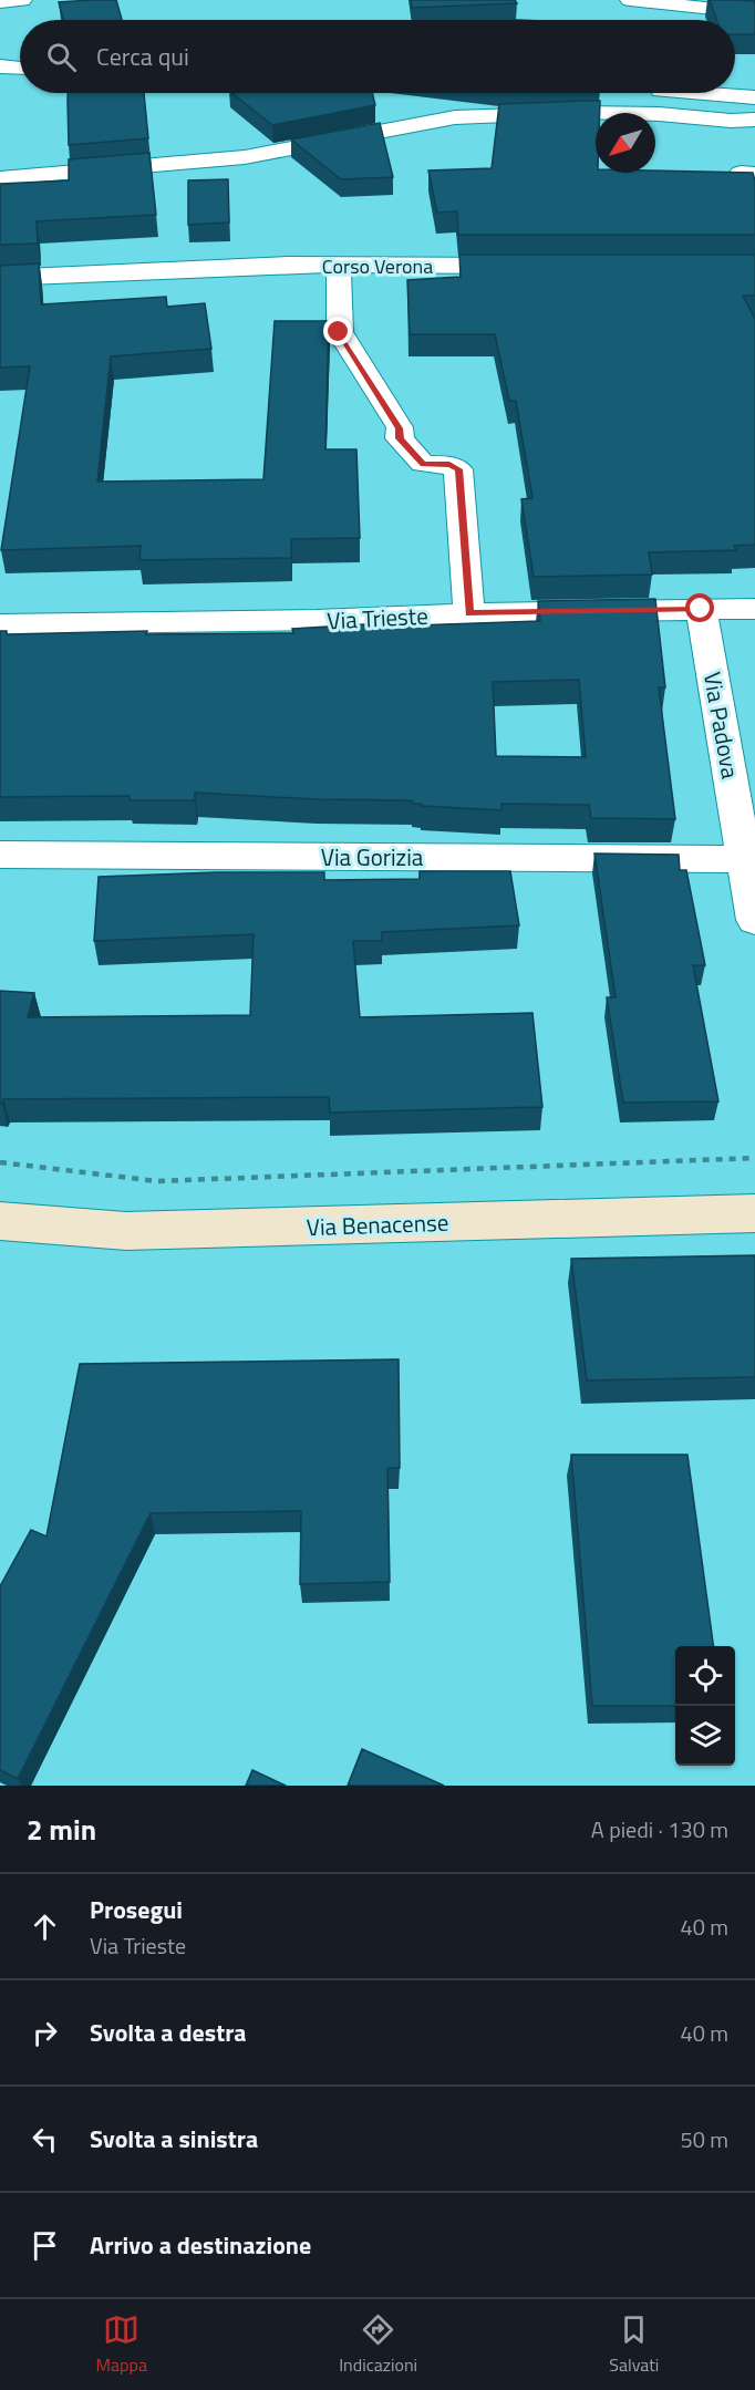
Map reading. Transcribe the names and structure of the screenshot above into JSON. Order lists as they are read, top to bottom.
{
  "streets": {
    "main road": ["Via Benacense"],
    "street": [
      "Corso Verona",
      "Via Trieste",
      "Via Padova",
      "Via Gorizia"
    ]
  },
  "crossings": [
    ["Via Trieste", "Via Padova"],
    ["Via Padova", "Via Gorizia"]
  ],
  "north": "bottom left",
  "page": {
    "search": "Cerca qui",
    "heading": ["2 min", "A piedi · 130 m"],
    "list": [
      ["Prosegui", "Via Trieste", "40 m"],
      ["Svolta a destra", "40 m"],
      ["Svolta a sinistra", "50 m"],
      "Arrivo a destinazione"
    ],
    "nav": ["Mappa", "Indicazioni", "Salvati"]
  }
}
